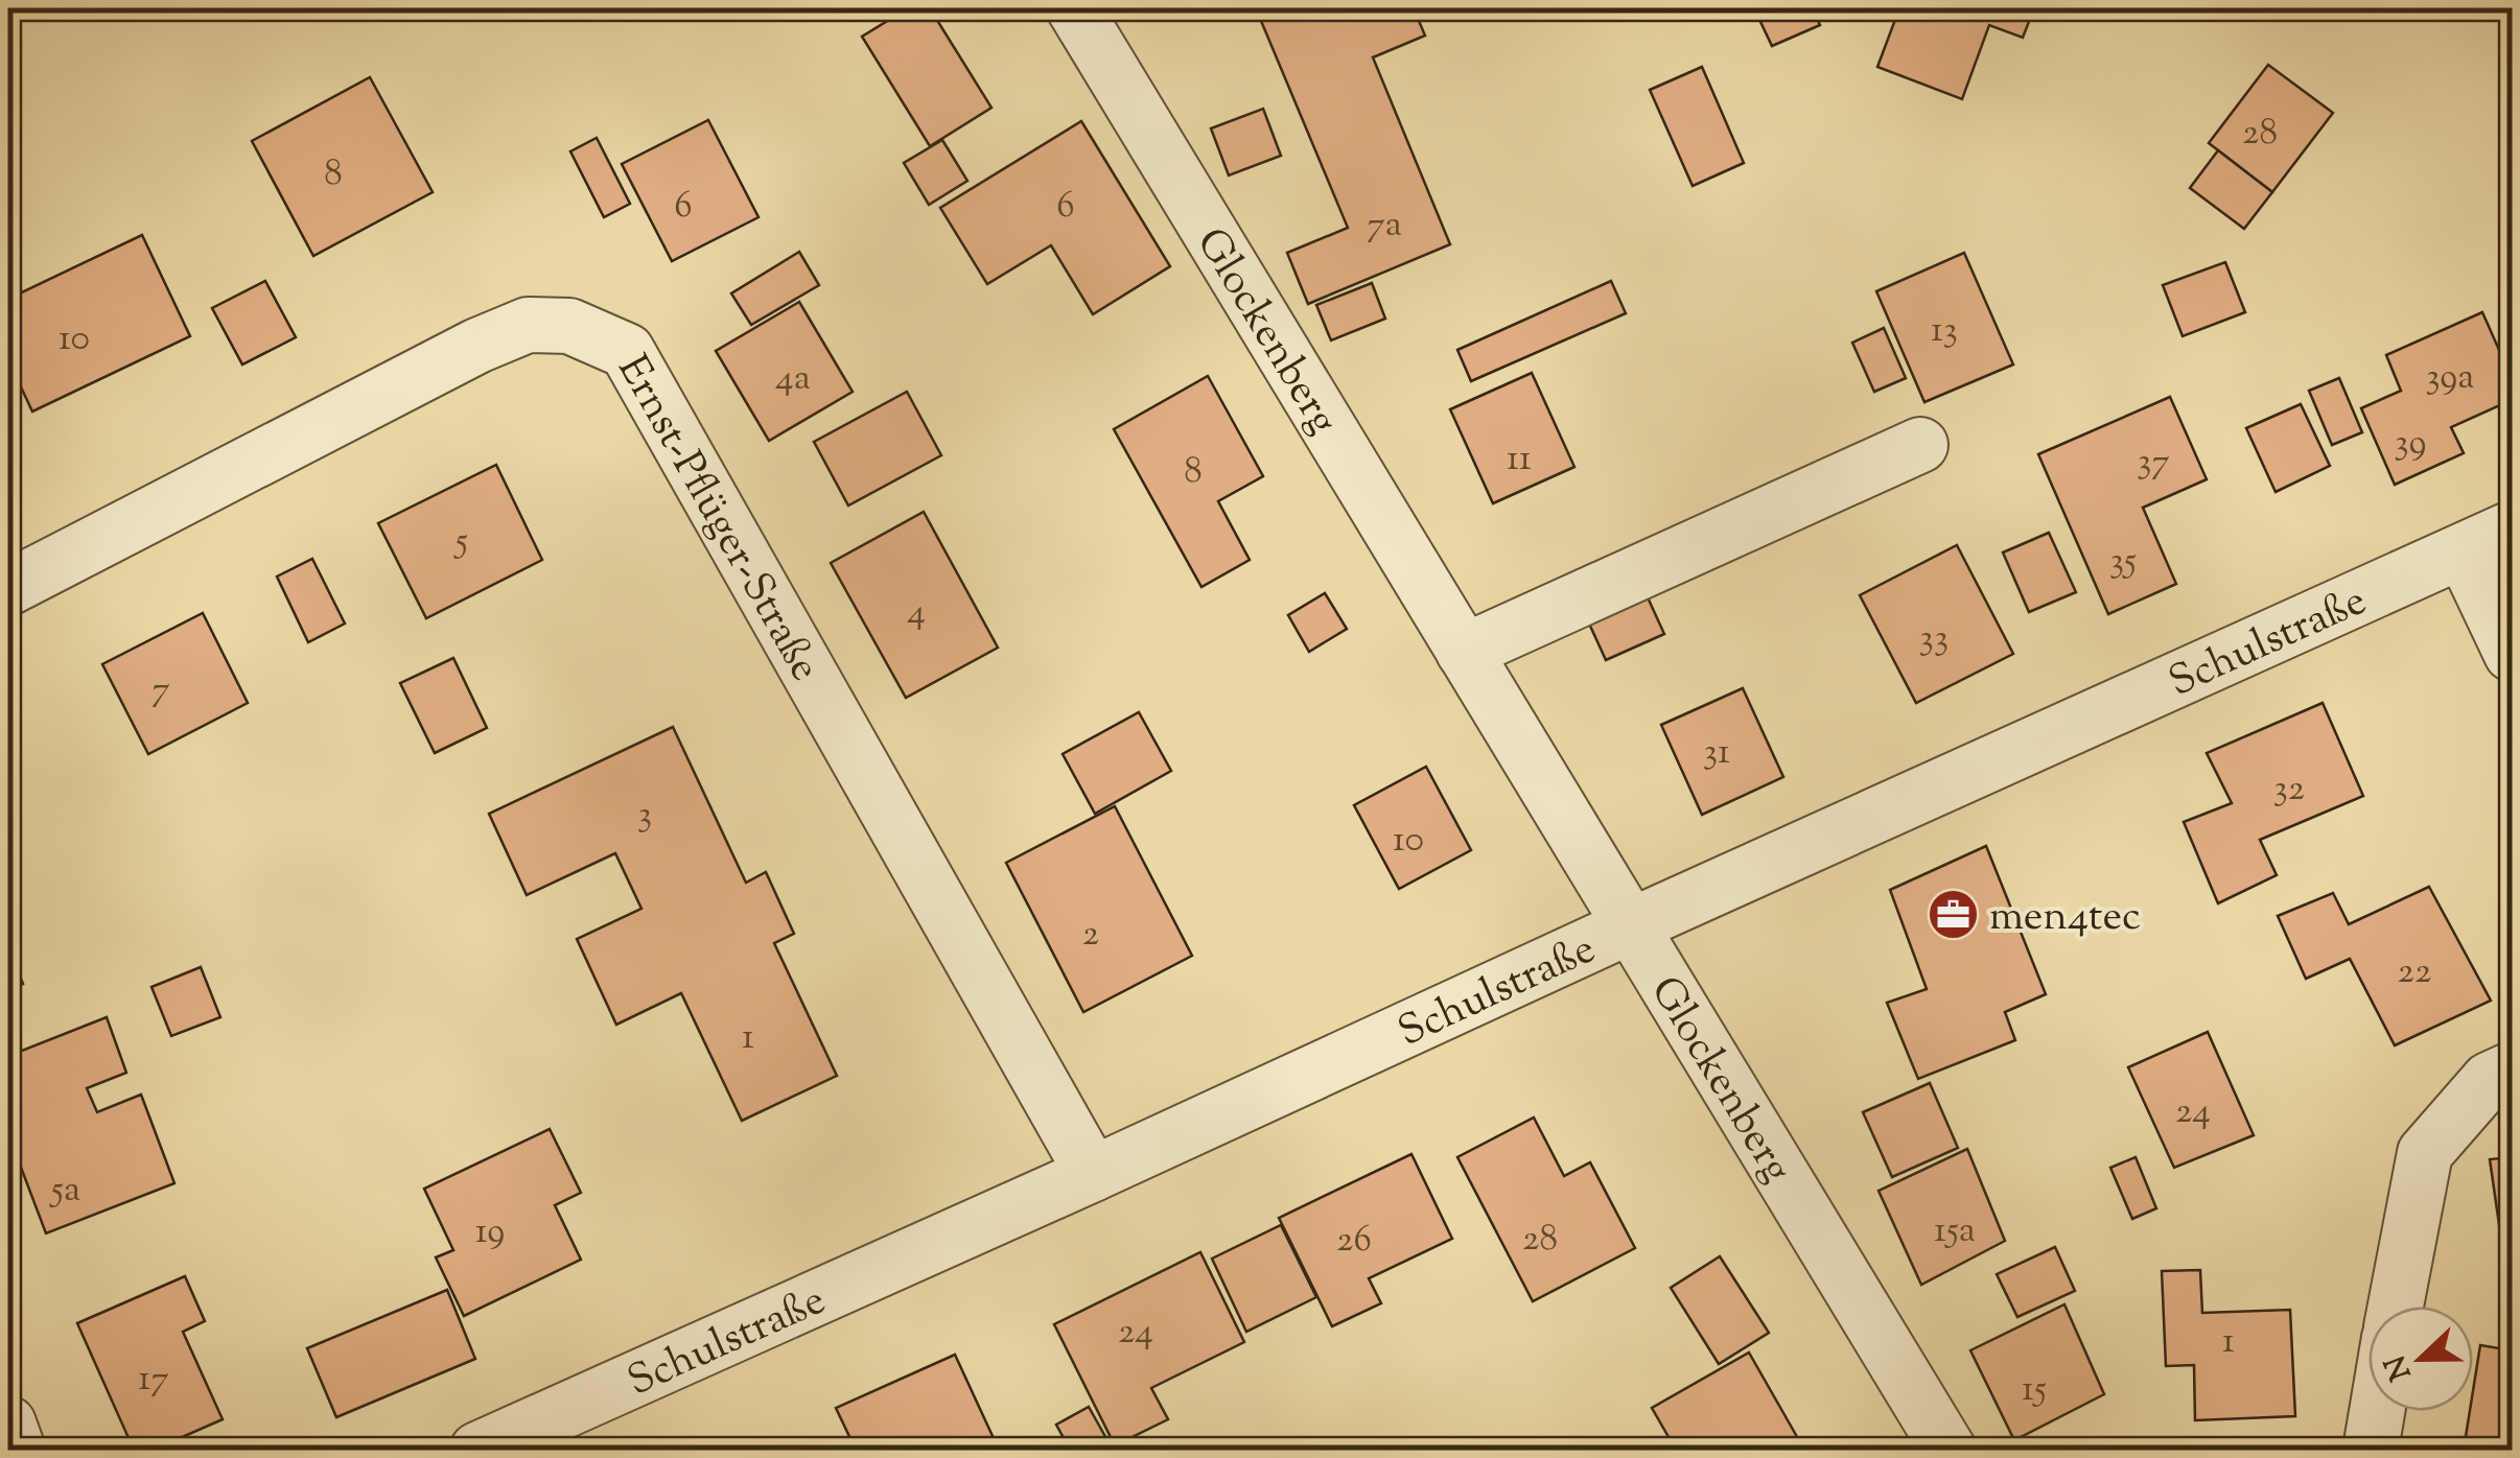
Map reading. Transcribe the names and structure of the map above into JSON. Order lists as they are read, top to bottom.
{
  "streets": {
    "street": ["Glockenberg", "Ernst-Pflüger-Straße", "Schulstraße"]
  },
  "crossings": [
    ["Glockenberg", "Schulstraße"],
    ["Ernst-Pflüger-Straße", "Schulstraße"]
  ],
  "places": {
    "office": ["men4tec"]
  },
  "house_numbers": [
    "28",
    "8",
    "6",
    "6",
    "7a",
    "13",
    "10",
    "39a",
    "4a",
    "39",
    "11",
    "37",
    "8",
    "5",
    "35",
    "4",
    "33",
    "7",
    "31",
    "32",
    "3",
    "10",
    "2",
    "22",
    "1",
    "24",
    "5a",
    "15a",
    "19",
    "28",
    "26",
    "24",
    "1",
    "17",
    "15"
  ],
  "north": "left"
}
